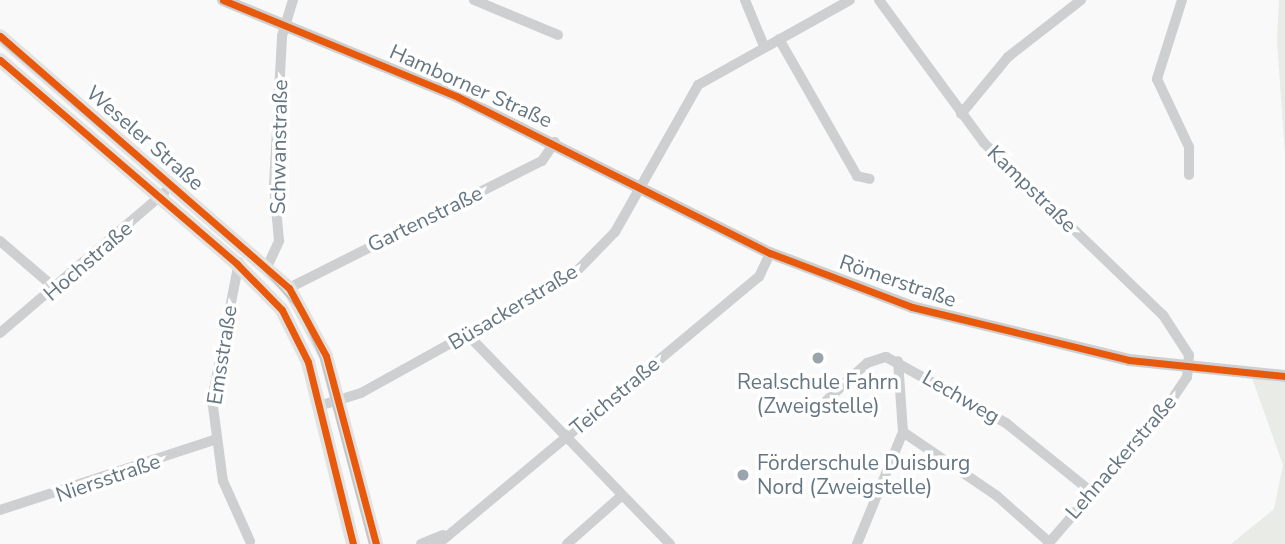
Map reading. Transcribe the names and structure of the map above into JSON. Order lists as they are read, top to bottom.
{
  "streets": {
    "main road": ["Weseler Straße"],
    "street": [
      "Hamborner Straße",
      "Schwanstraße",
      "Kampstraße",
      "Gartenstraße",
      "Hochstraße",
      "Römerstraße",
      "Büsackerstraße",
      "Emsstraße",
      "Teichstraße",
      "Lechweg",
      "Lehnackerstraße",
      "Niersstraße"
    ]
  },
  "crossings": [
    ["Hamborner Straße", "Schwanstraße"],
    ["Hamborner Straße", "Gartenstraße"],
    ["Hamborner Straße", "Römerstraße"],
    ["Hamborner Straße", "Büsackerstraße"],
    ["Weseler Straße", "Schwanstraße"],
    ["Weseler Straße", "Gartenstraße"],
    ["Weseler Straße", "Hochstraße"],
    ["Weseler Straße", "Büsackerstraße"],
    ["Weseler Straße", "Emsstraße"],
    ["Kampstraße", "Römerstraße"],
    ["Kampstraße", "Lehnackerstraße"],
    ["Römerstraße", "Büsackerstraße"],
    ["Römerstraße", "Teichstraße"],
    ["Römerstraße", "Lehnackerstraße"],
    ["Emsstraße", "Niersstraße"],
    ["Lechweg", "Lehnackerstraße"]
  ],
  "places": ["Realschule Fahrn (Zweigstelle)", "Förderschule Duisburg Nord (Zweigstelle)"]
}
